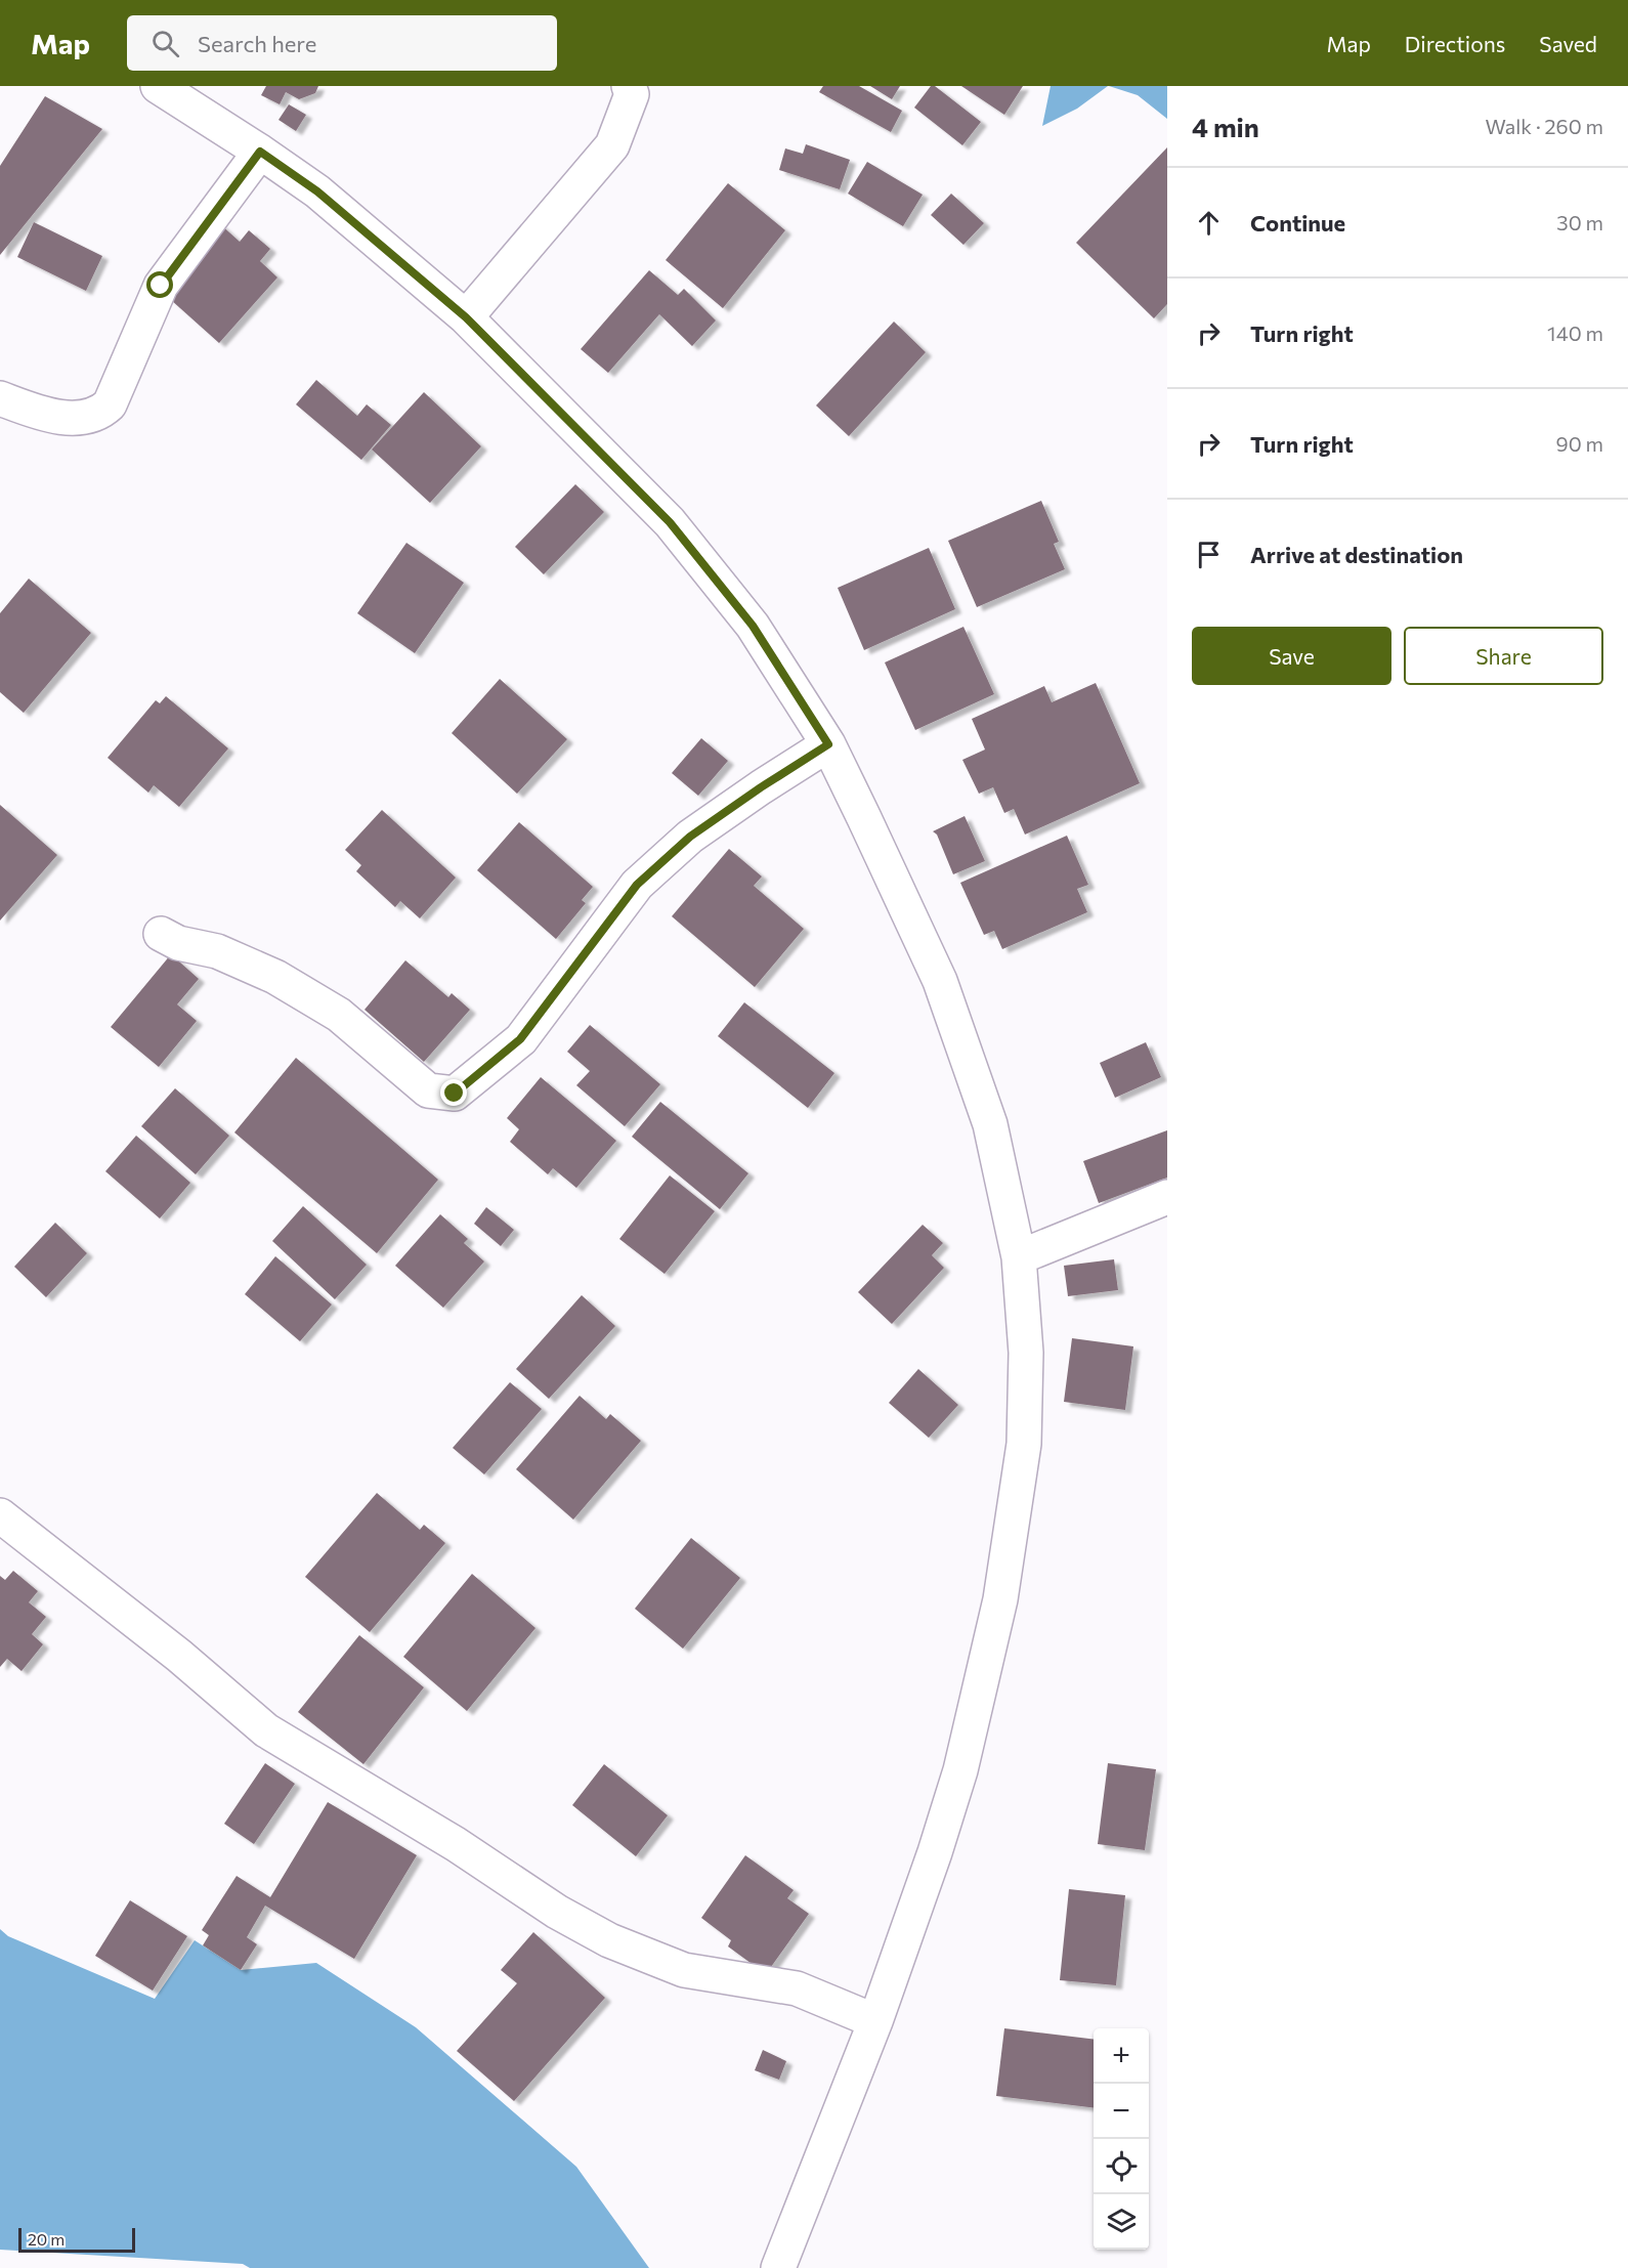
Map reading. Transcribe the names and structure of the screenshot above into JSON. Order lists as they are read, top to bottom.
{
  "scale_bar": "20 m",
  "page": {
    "header": "Map",
    "search": "Search here",
    "nav": ["Map", "Directions", "Saved"],
    "heading": ["4 min", "Walk · 260 m"],
    "list": [
      ["Continue", "30 m"],
      ["Turn right", "140 m"],
      ["Turn right", "90 m"],
      "Arrive at destination"
    ],
    "buttons": ["Save", "Share"],
    "map_buttons": ["+", "−"],
    "scale": "20 m"
  }
}
